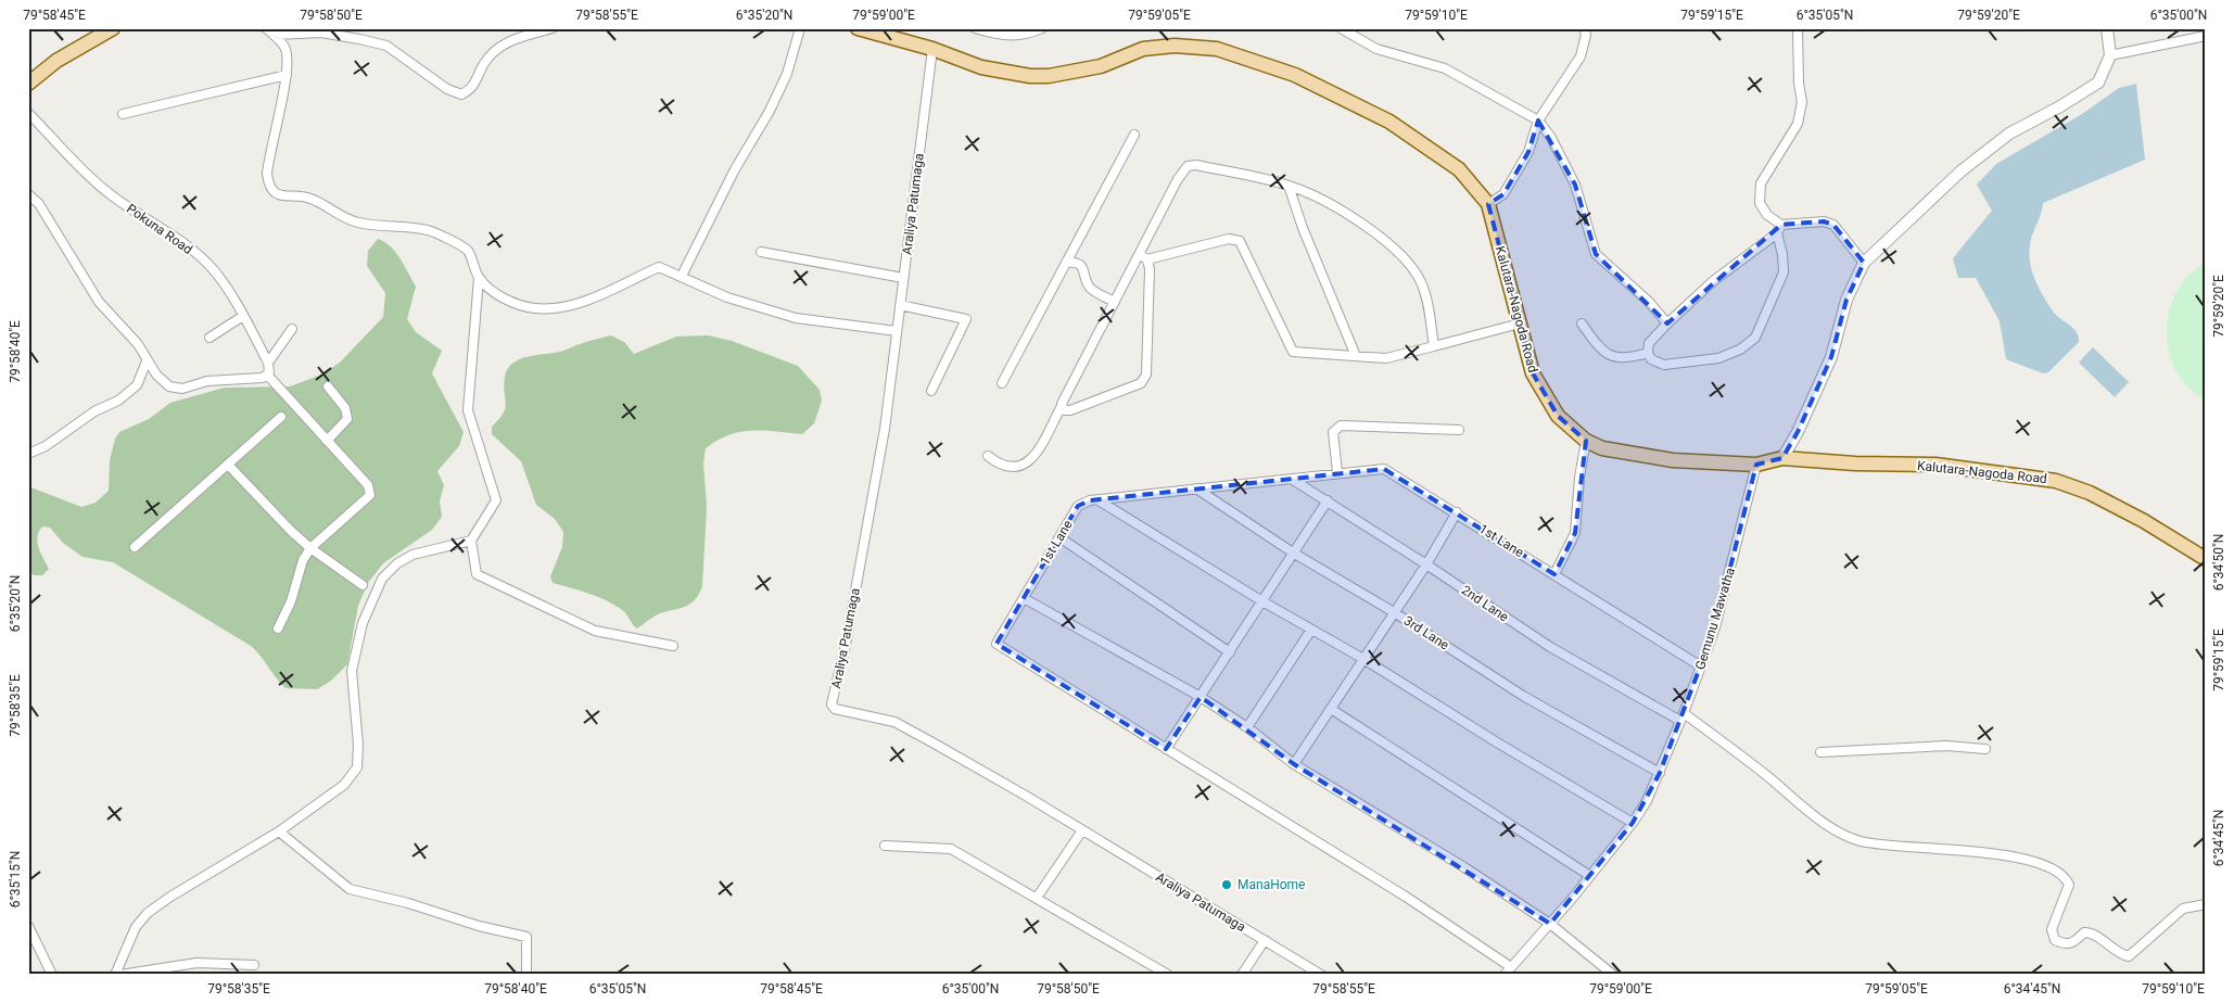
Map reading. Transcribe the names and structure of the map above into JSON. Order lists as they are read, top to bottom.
{
  "streets": {
    "main road": ["Kalutara-Nagoda Road"],
    "street": [
      "Araliya Patumaga",
      "Pokuna Road",
      "1st Lane",
      "2nd Lane",
      "Gemunu Mawatha",
      "3rd Lane"
    ]
  },
  "crossings": [
    ["Araliya Patumaga", "Kalutara-Nagoda Road"],
    ["Kalutara-Nagoda Road", "Gemunu Mawatha"],
    ["1st Lane", "2nd Lane"],
    ["1st Lane", "Gemunu Mawatha"],
    ["1st Lane", "3rd Lane"],
    ["2nd Lane", "Gemunu Mawatha"],
    ["Gemunu Mawatha", "3rd Lane"]
  ],
  "places": ["ManaHome"],
  "coordinates": [
    "79°58'45\"E",
    "79°58'50\"E",
    "79°58'55\"E",
    "6°35'20\"N",
    "79°59'00\"E",
    "79°59'05\"E",
    "79°59'10\"E",
    "79°59'15\"E",
    "6°35'05\"N",
    "79°59'20\"E",
    "6°35'00\"N",
    "79°58'40\"E",
    "6°34'50\"N",
    "79°58'35\"E",
    "6°34'45\"N",
    "6°35'15\"N"
  ]
}
